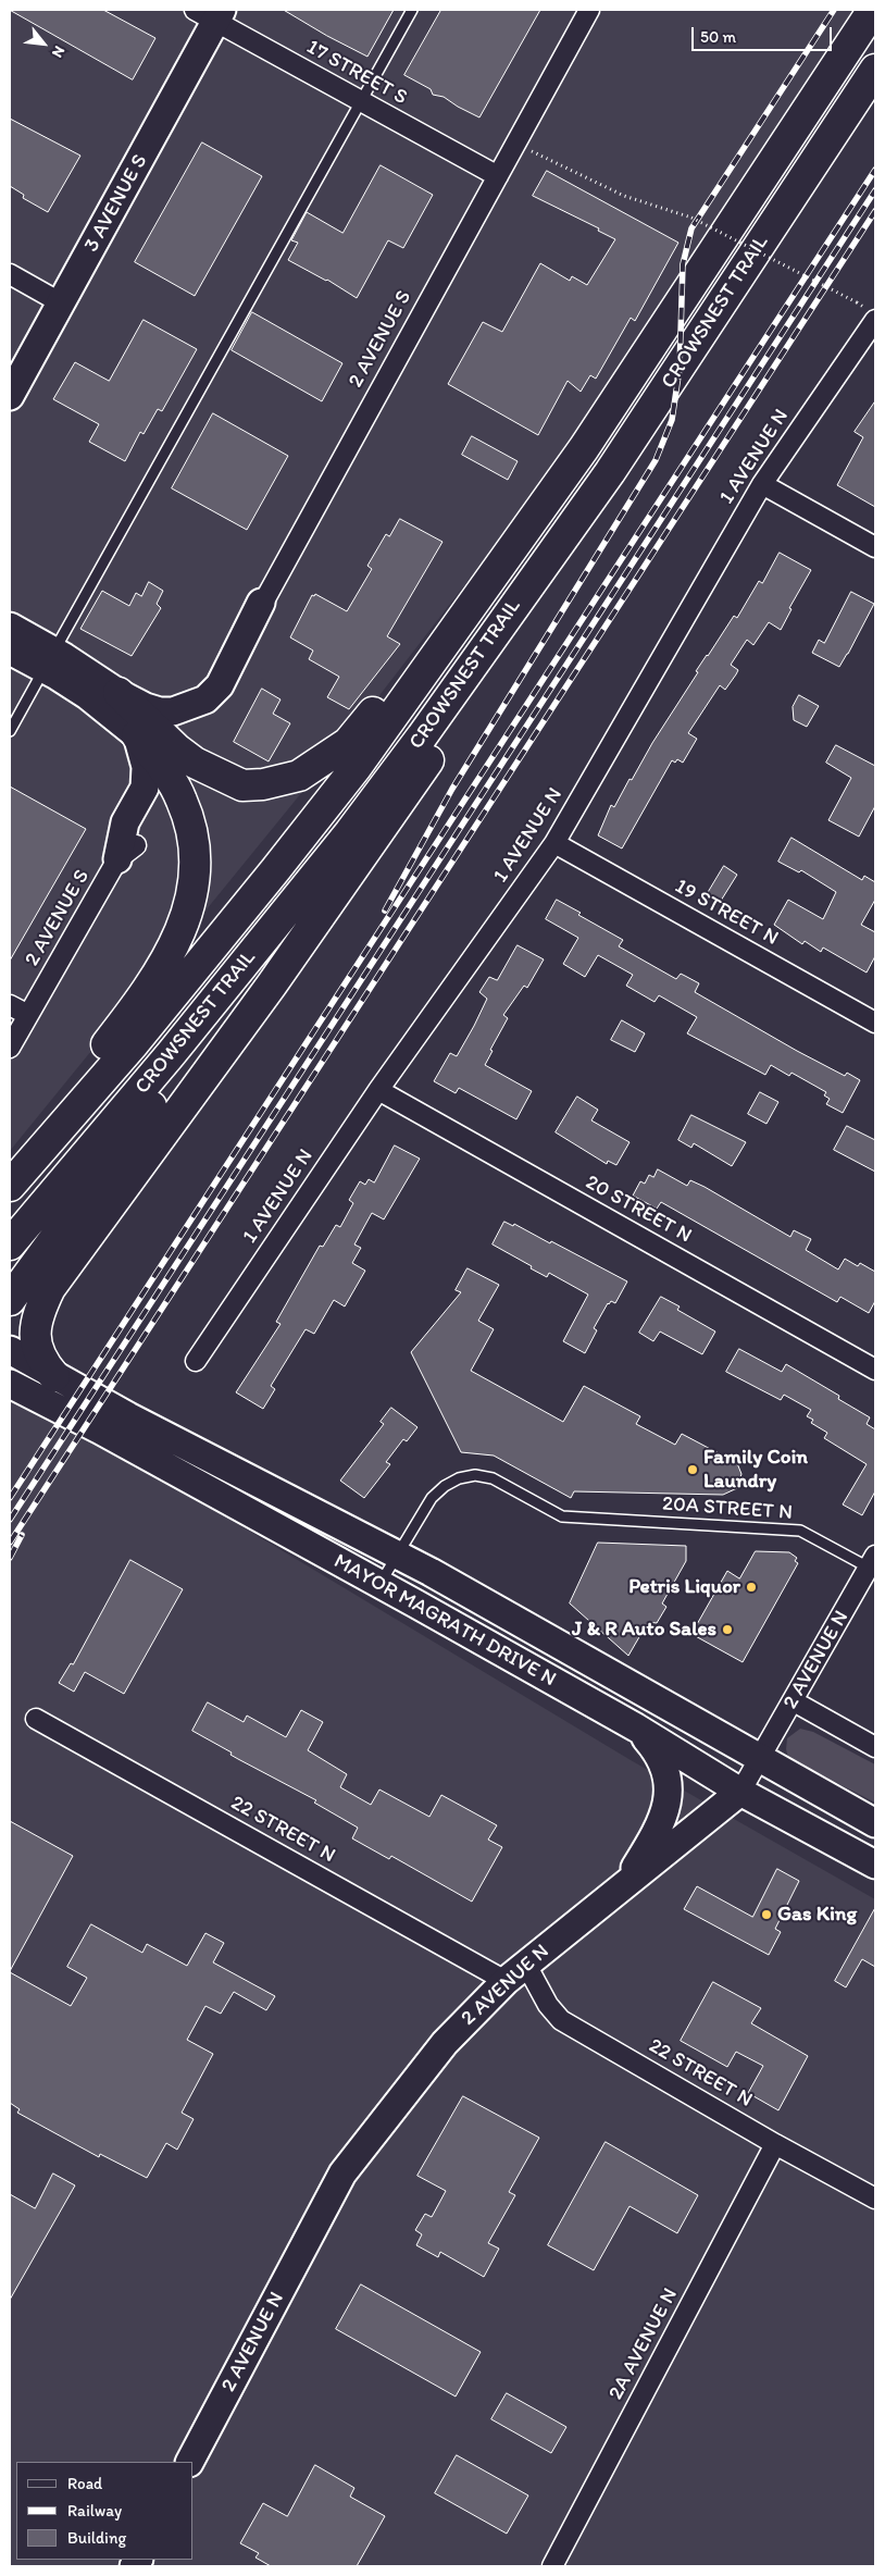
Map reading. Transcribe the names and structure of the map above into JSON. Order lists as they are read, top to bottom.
{
  "streets": {
    "highway": ["CROWSNEST TRAIL"],
    "main road": ["3 AVENUE S", "MAYOR MAGRATH DRIVE N", "2 AVENUE N"],
    "street": [
      "17 STREET S",
      "2 AVENUE S",
      "1 AVENUE N",
      "19 STREET N",
      "20 STREET N",
      "22 STREET N",
      "2A AVENUE N"
    ],
    "lane": ["20A STREET N"]
  },
  "crossings": [
    ["17 STREET S", "3 AVENUE S"],
    ["17 STREET S", "2 AVENUE S"],
    ["1 AVENUE N", "19 STREET N"],
    ["1 AVENUE N", "20 STREET N"],
    ["20A STREET N", "MAYOR MAGRATH DRIVE N"],
    ["20A STREET N", "2 AVENUE N"],
    ["MAYOR MAGRATH DRIVE N", "2 AVENUE N"],
    ["2 AVENUE N", "22 STREET N"],
    ["22 STREET N", "2A AVENUE N"]
  ],
  "places": [
    "Family Coin Laundry",
    "Petris Liquor",
    "J & R Auto Sales",
    "Gas King"
  ],
  "legend": ["Road", "Railway", "Building"],
  "scale_bar": "50 m",
  "north": "bottom right"
}
